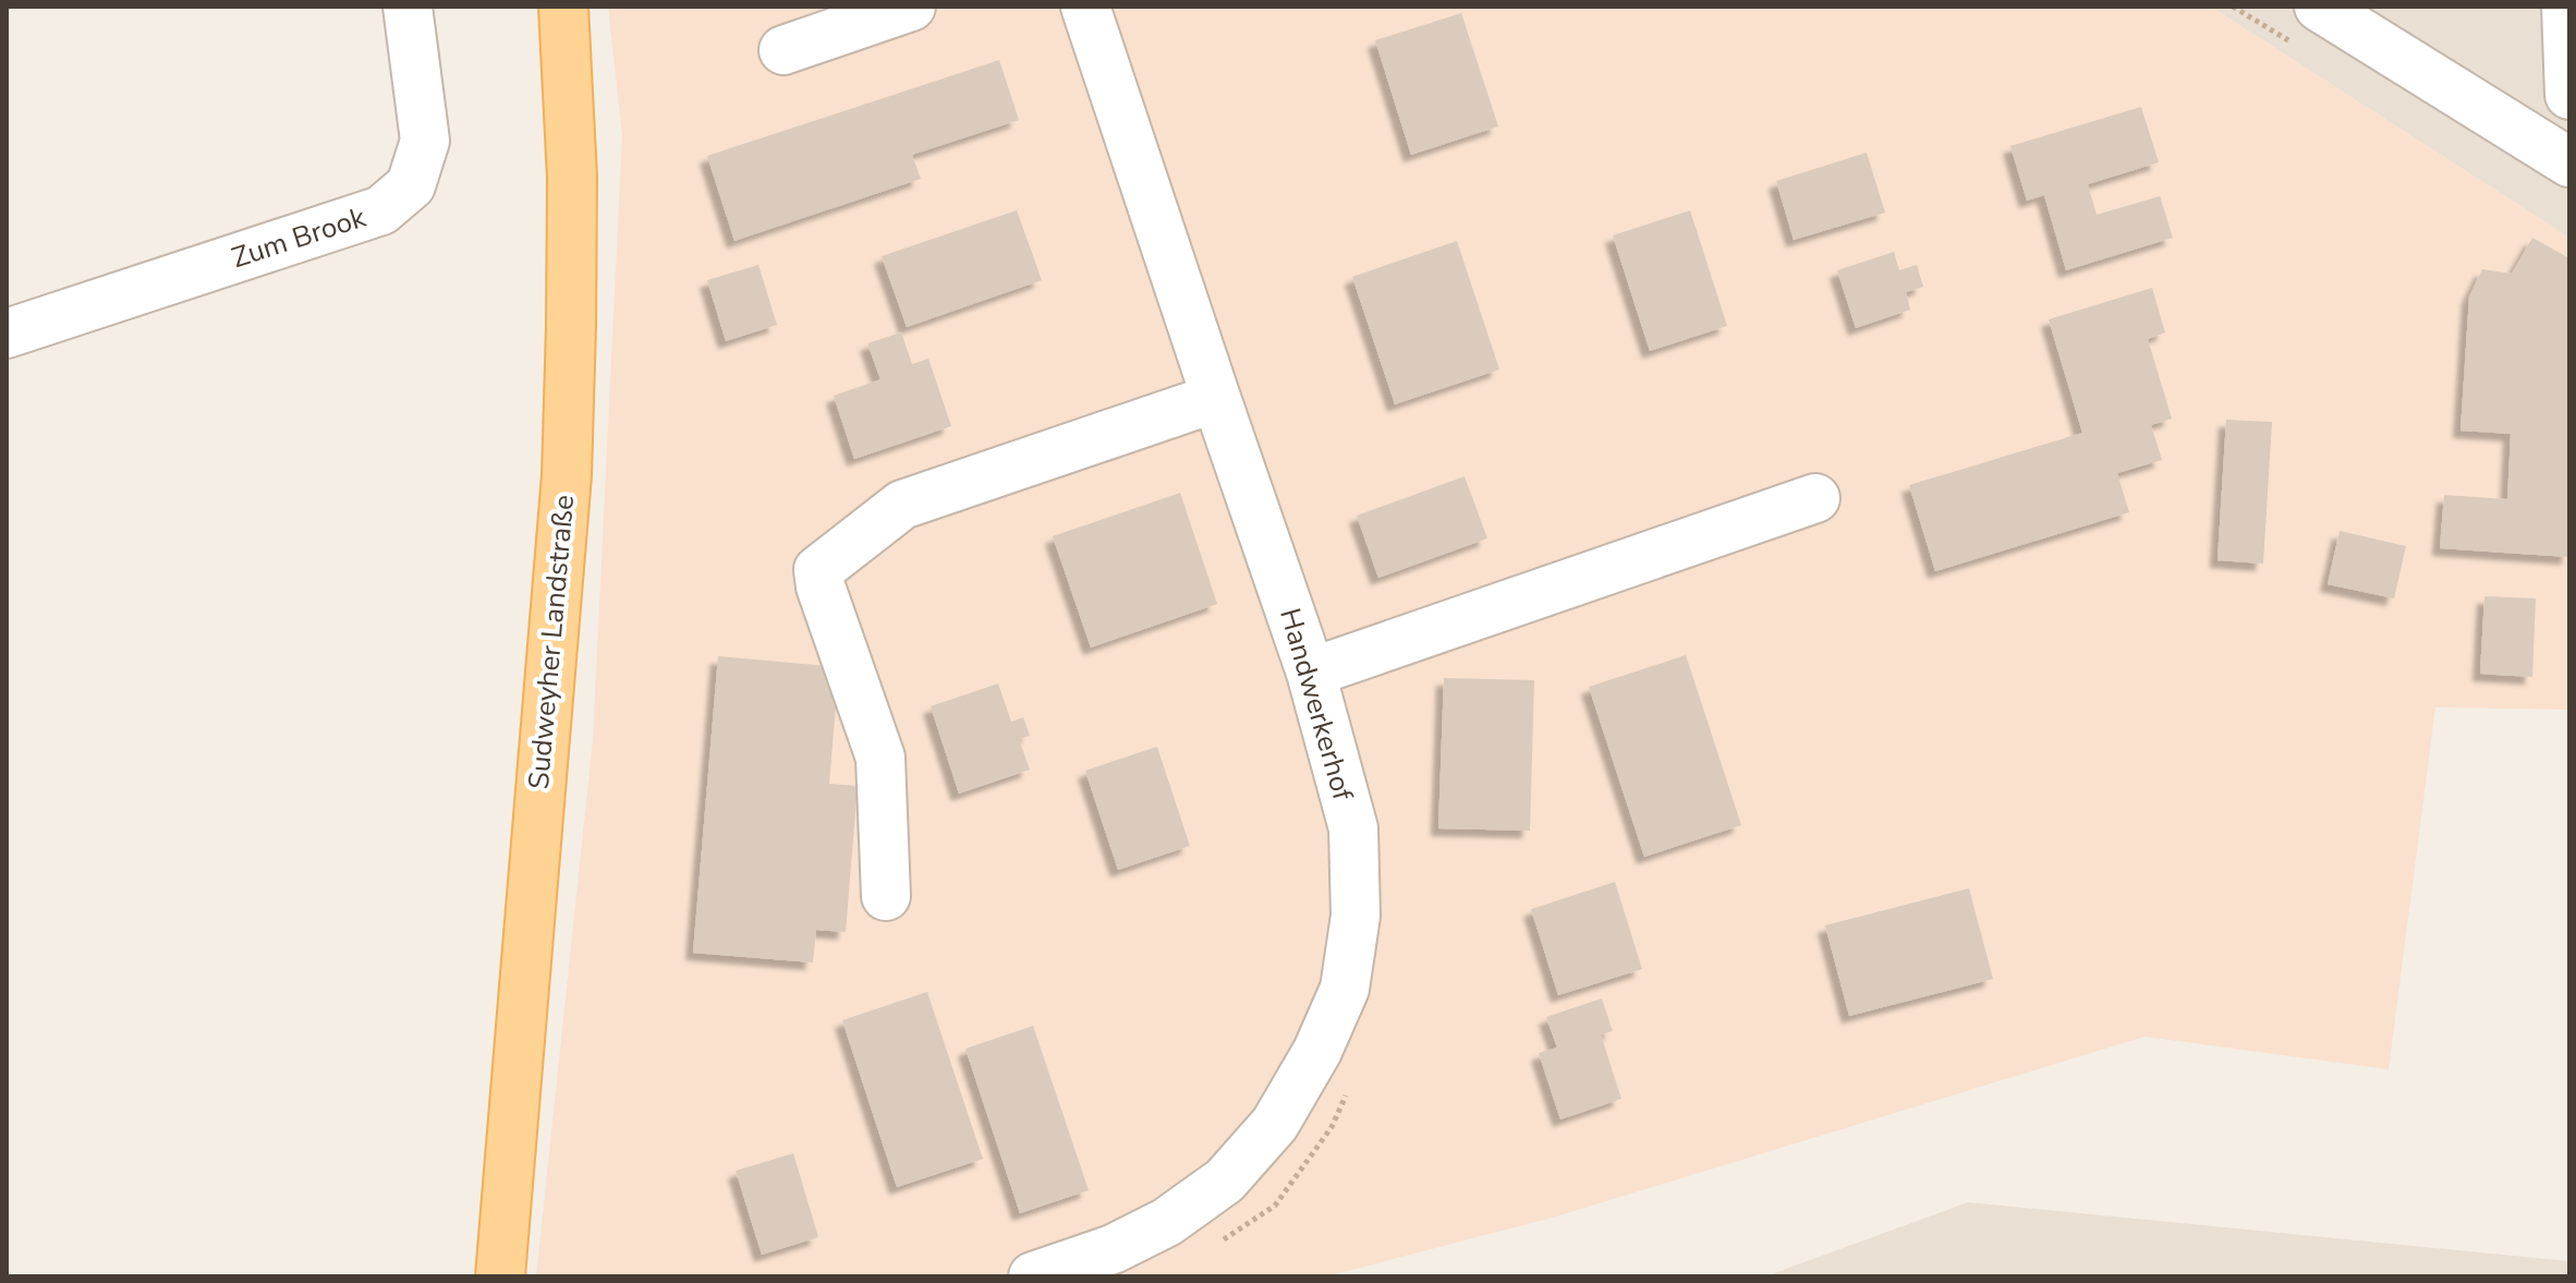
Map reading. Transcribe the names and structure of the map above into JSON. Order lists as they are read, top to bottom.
{
  "streets": {
    "main road": ["Sudweyher Landstraße"],
    "street": ["Zum Brook", "Handwerkerhof"]
  }
}
